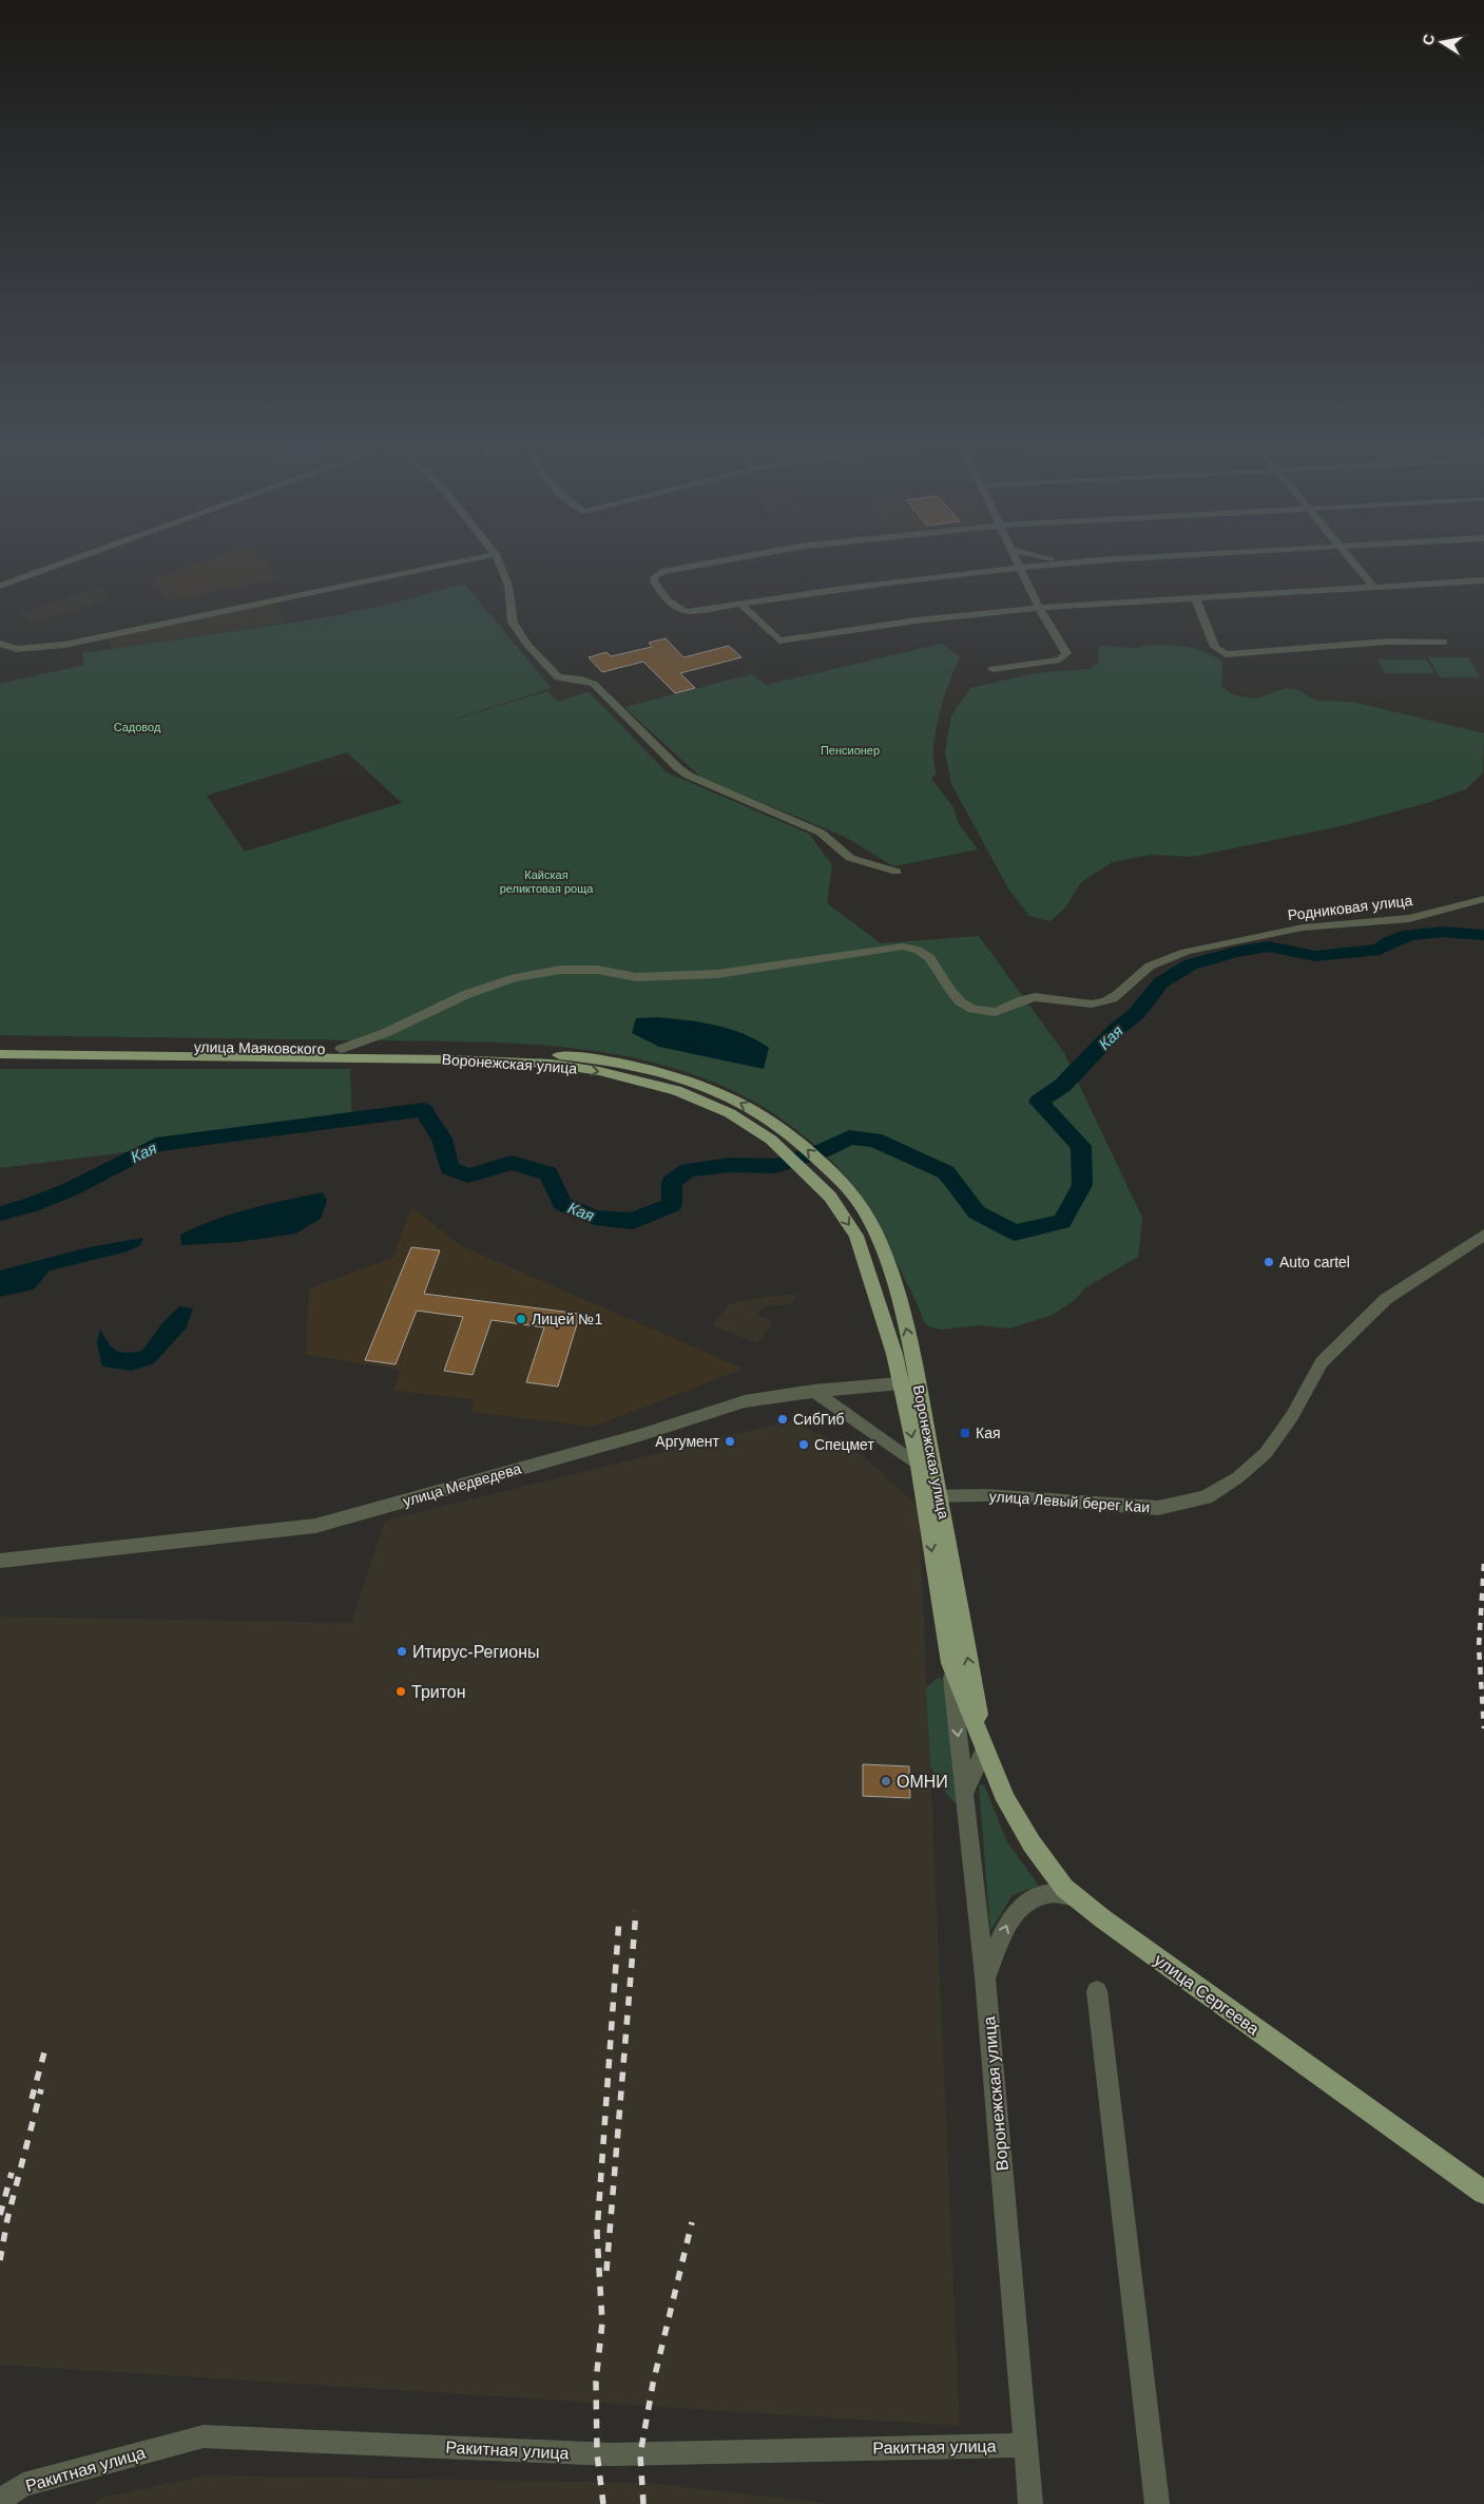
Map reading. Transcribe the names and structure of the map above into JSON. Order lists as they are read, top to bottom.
{
  "streets": {
    "main road": ["улица Маяковского", "Воронежская улица", "улица Сергеева"],
    "street": [
      "Родниковая улица",
      "улица Медведева",
      "улица Левый берег Каи",
      "Ракитная улица"
    ]
  },
  "crossings": [
    ["Родниковая улица", "улица Маяковского"],
    ["улица Маяковского", "Воронежская улица"],
    ["Воронежская улица", "улица Медведева"],
    ["Воронежская улица", "улица Левый берег Каи"],
    ["Воронежская улица", "улица Сергеева"],
    ["Воронежская улица", "Ракитная улица"]
  ],
  "water": ["Кая"],
  "parks": ["Садовод", "Пенсионер", "Кайская реликтовая роща"],
  "places": {
    "other": [
      "Auto cartel",
      "Лицей №1",
      "СибГиб",
      "Аргумент",
      "Спецмет",
      "Итирус-Регионы",
      "Тритон",
      "ОМНИ"
    ],
    "transit": ["Кая"]
  },
  "north": "left"
}
